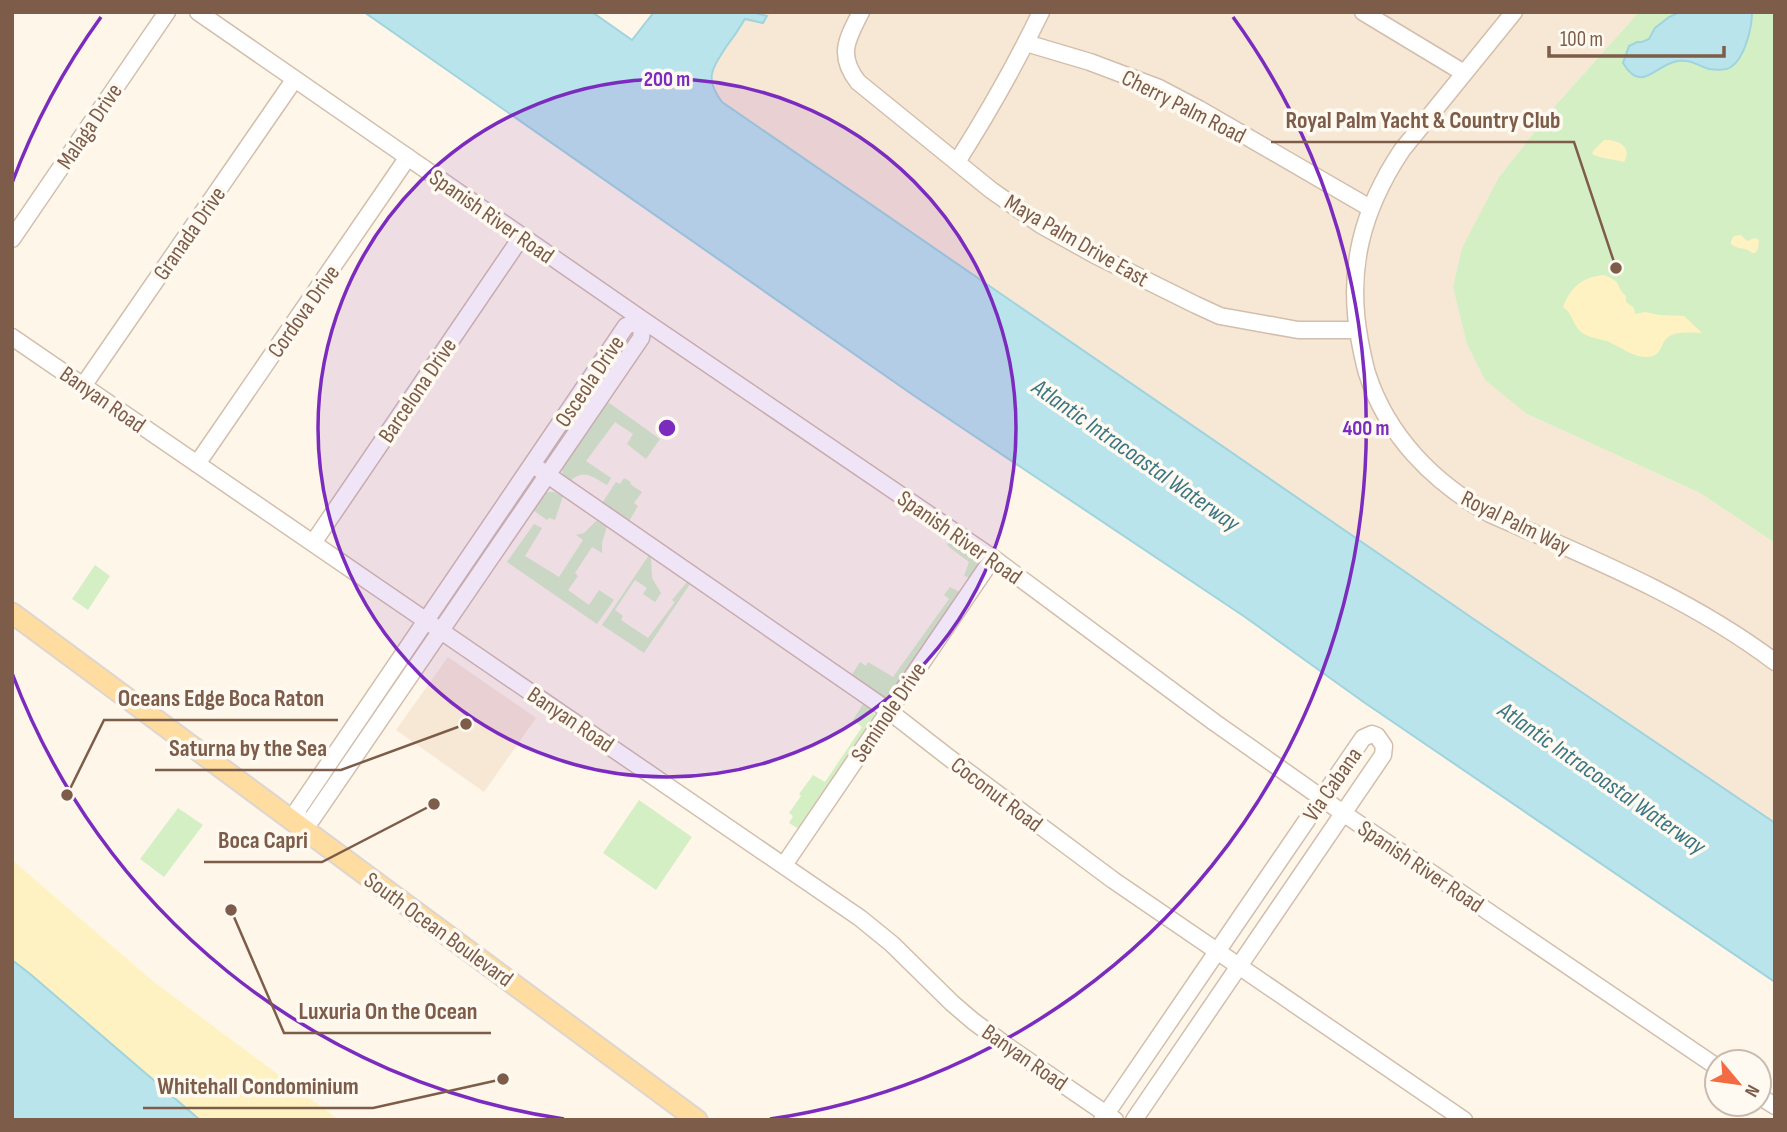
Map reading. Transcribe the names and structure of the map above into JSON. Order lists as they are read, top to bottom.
{
  "streets": {
    "main road": ["South Ocean Boulevard"],
    "street": [
      "Cherry Palm Road",
      "Malaga Drive",
      "Spanish River Road",
      "Granada Drive",
      "Maya Palm Drive East",
      "Cordova Drive",
      "Osceola Drive",
      "Barcelona Drive",
      "Banyan Road",
      "Royal Palm Way",
      "Seminole Drive",
      "Via Cabana",
      "Coconut Road"
    ]
  },
  "crossings": [
    ["Cherry Palm Road", "Royal Palm Way"],
    ["Spanish River Road", "Granada Drive"],
    ["Spanish River Road", "Cordova Drive"],
    ["Spanish River Road", "Osceola Drive"],
    ["Spanish River Road", "Barcelona Drive"],
    ["Spanish River Road", "Seminole Drive"],
    ["Spanish River Road", "Via Cabana"],
    ["Granada Drive", "Banyan Road"],
    ["Maya Palm Drive East", "Royal Palm Way"],
    ["Cordova Drive", "Banyan Road"],
    ["Osceola Drive", "Banyan Road"],
    ["Osceola Drive", "Coconut Road"],
    ["Osceola Drive", "South Ocean Boulevard"],
    ["Barcelona Drive", "Banyan Road"],
    ["Banyan Road", "Seminole Drive"],
    ["Banyan Road", "Via Cabana"],
    ["Seminole Drive", "Coconut Road"],
    ["Via Cabana", "Coconut Road"]
  ],
  "water": ["Atlantic Intracoastal Waterway"],
  "places": [
    "Royal Palm Yacht & Country Club",
    "Saturna by the Sea",
    "Oceans Edge Boca Raton",
    "Boca Capri",
    "Luxuria On the Ocean",
    "Whitehall Condominium"
  ],
  "scale_bar": "100 m",
  "north": "bottom right",
  "rings": ["200 m", "400 m"]
}
